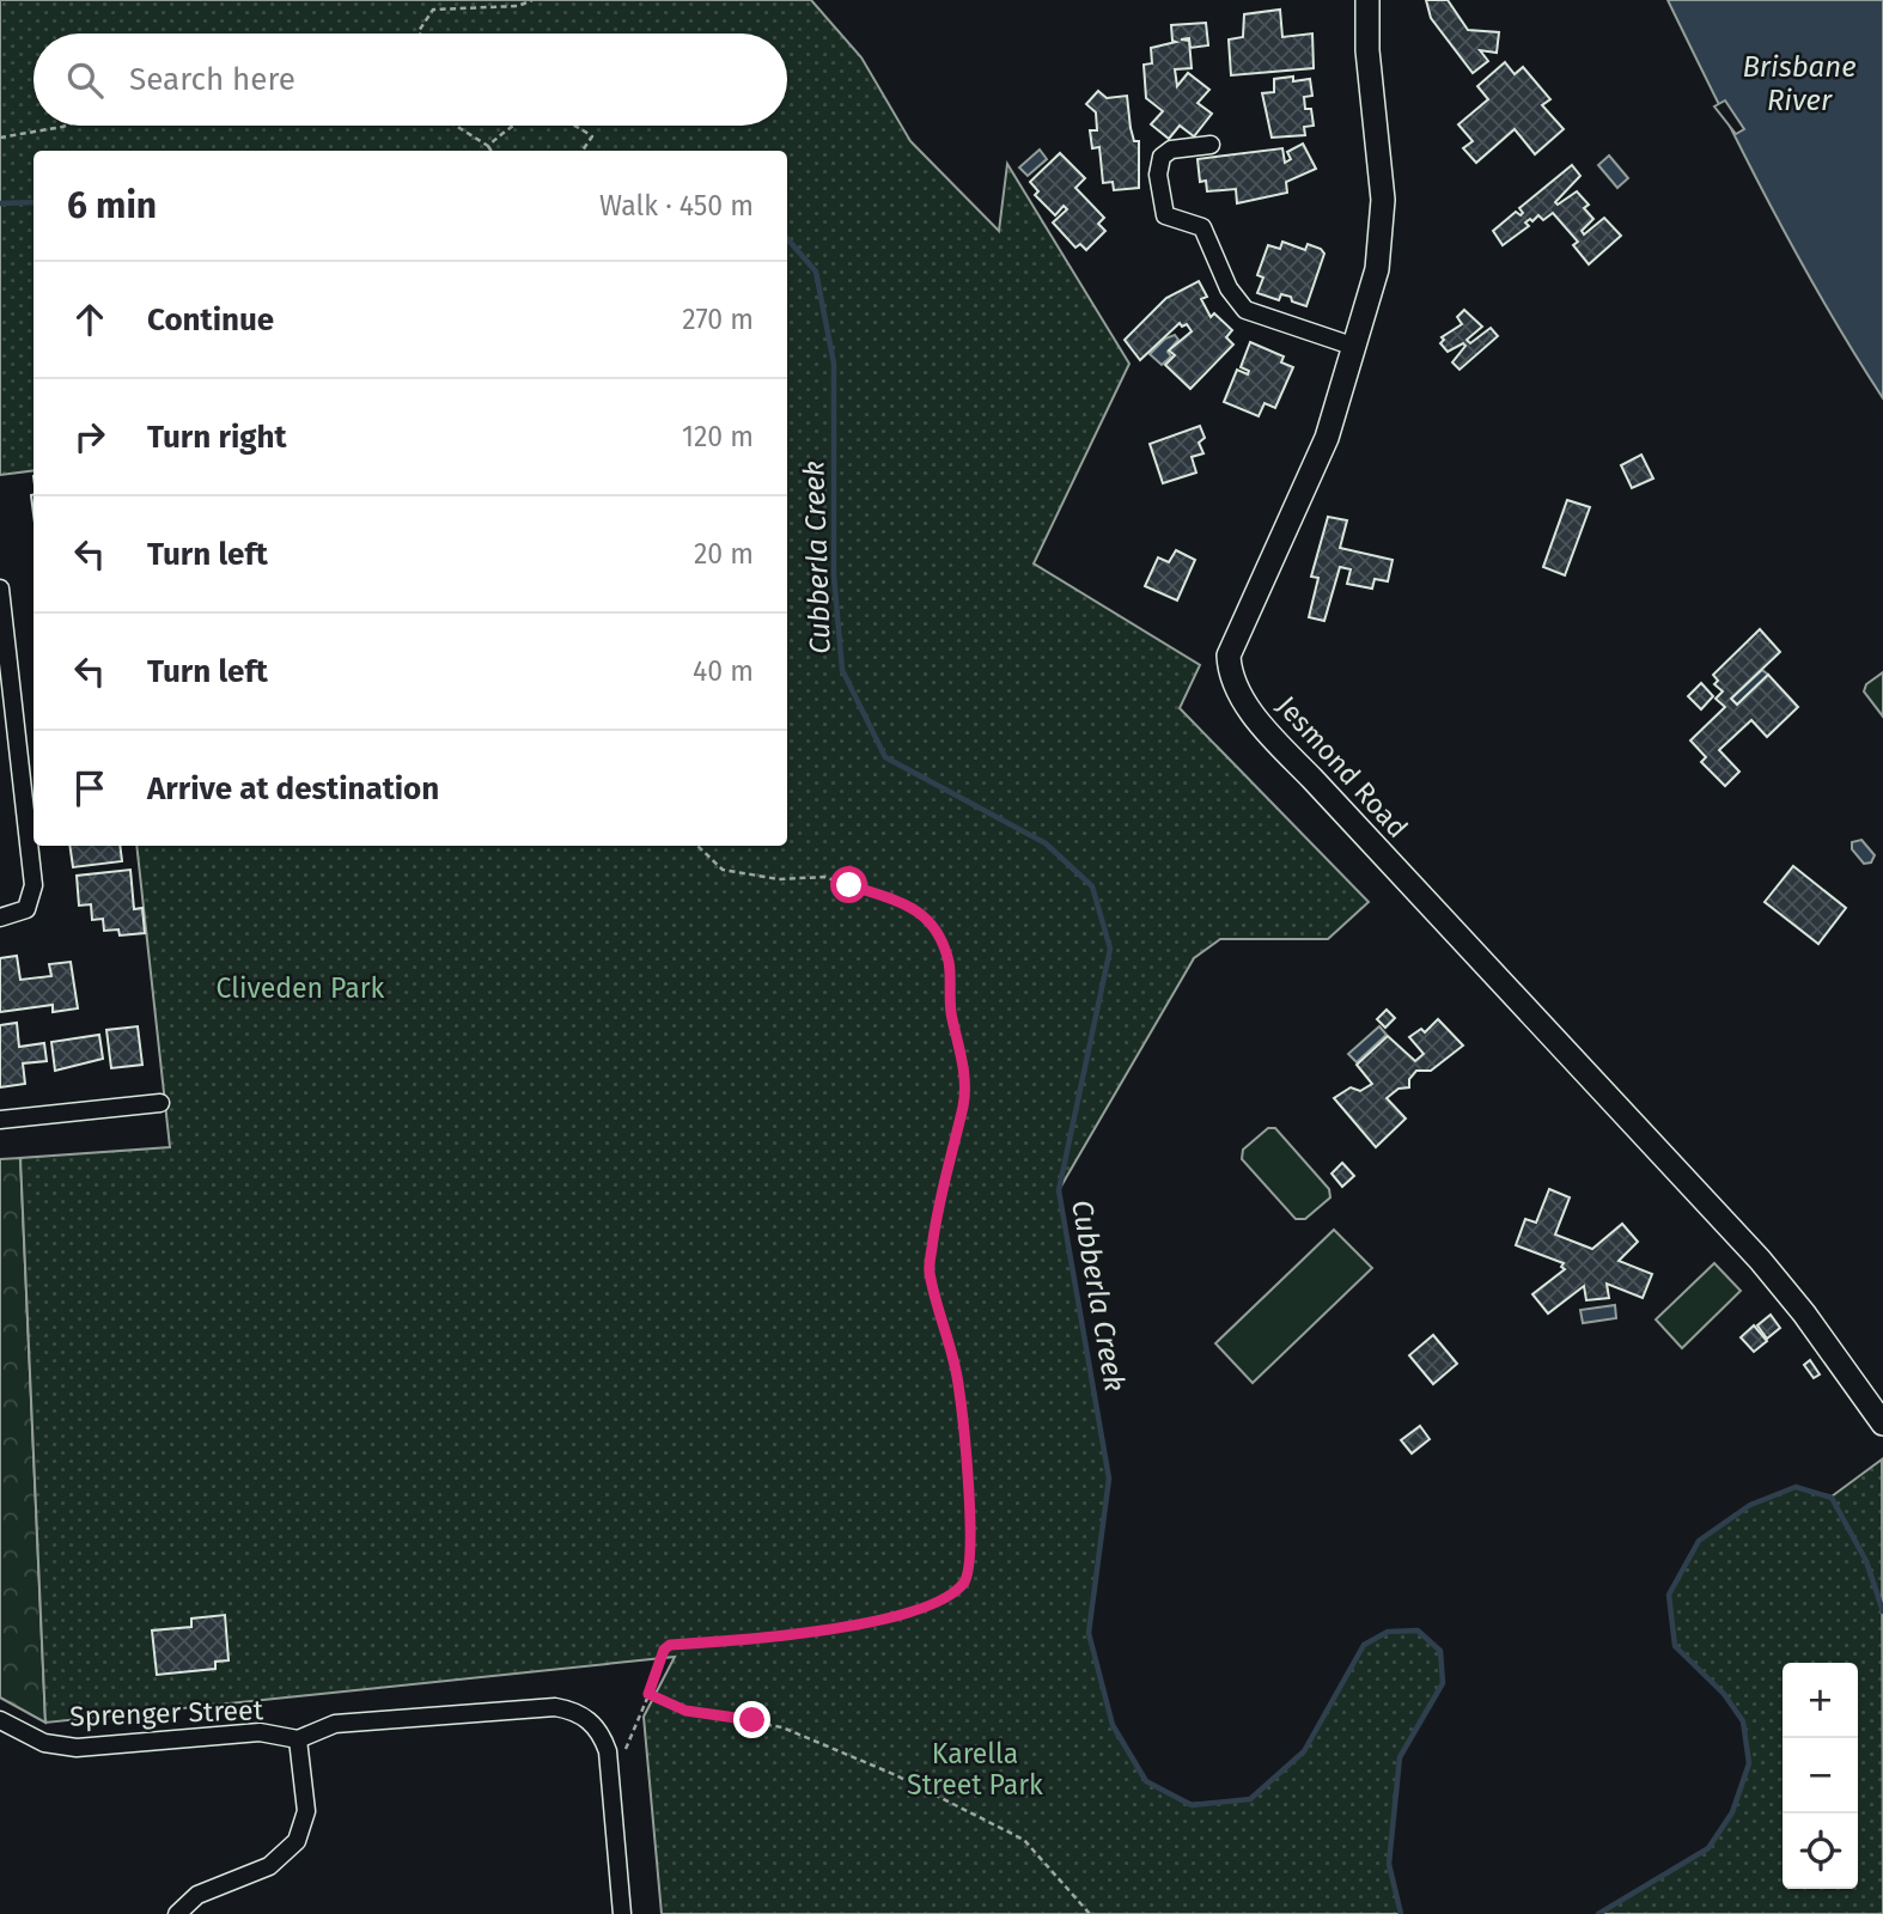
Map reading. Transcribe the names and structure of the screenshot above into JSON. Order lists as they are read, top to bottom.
{
  "streets": {
    "street": ["Jesmond Road", "Sprenger Street"]
  },
  "water": ["Brisbane River", "Cubberla Creek"],
  "parks": ["Cliveden Park", "Karella Street Park"],
  "page": {
    "search": "Search here",
    "heading": ["6 min", "Walk · 450 m"],
    "list": [
      ["Continue", "270 m"],
      ["Turn right", "120 m"],
      ["Turn left", "20 m"],
      ["Turn left", "40 m"],
      "Arrive at destination"
    ],
    "map_buttons": ["+", "−"]
  }
}
